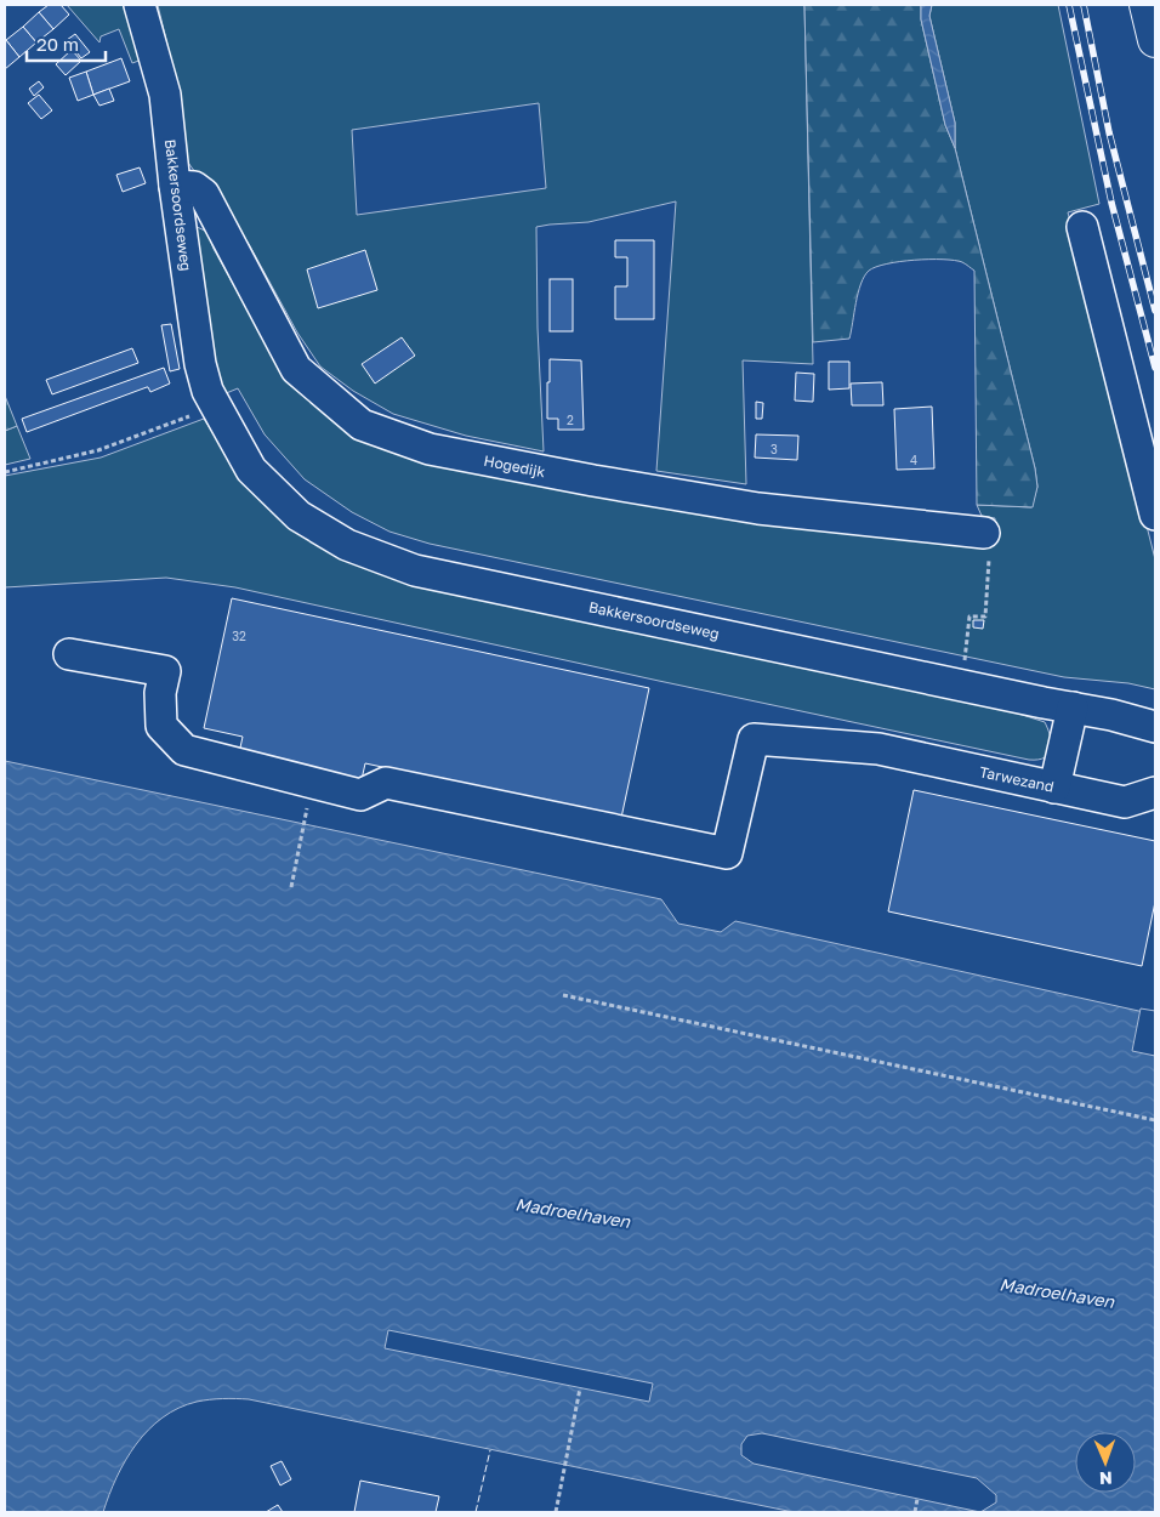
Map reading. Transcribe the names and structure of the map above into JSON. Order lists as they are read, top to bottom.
{
  "streets": {
    "street": ["Bakkersoordseweg", "Hogedijk", "Tarwezand"]
  },
  "crossings": [
    ["Bakkersoordseweg", "Hogedijk"]
  ],
  "water": ["Madroelhaven"],
  "house_numbers": [
    "2",
    "3",
    "4",
    "32"
  ],
  "scale_bar": "20 m",
  "north": "bottom"
}
